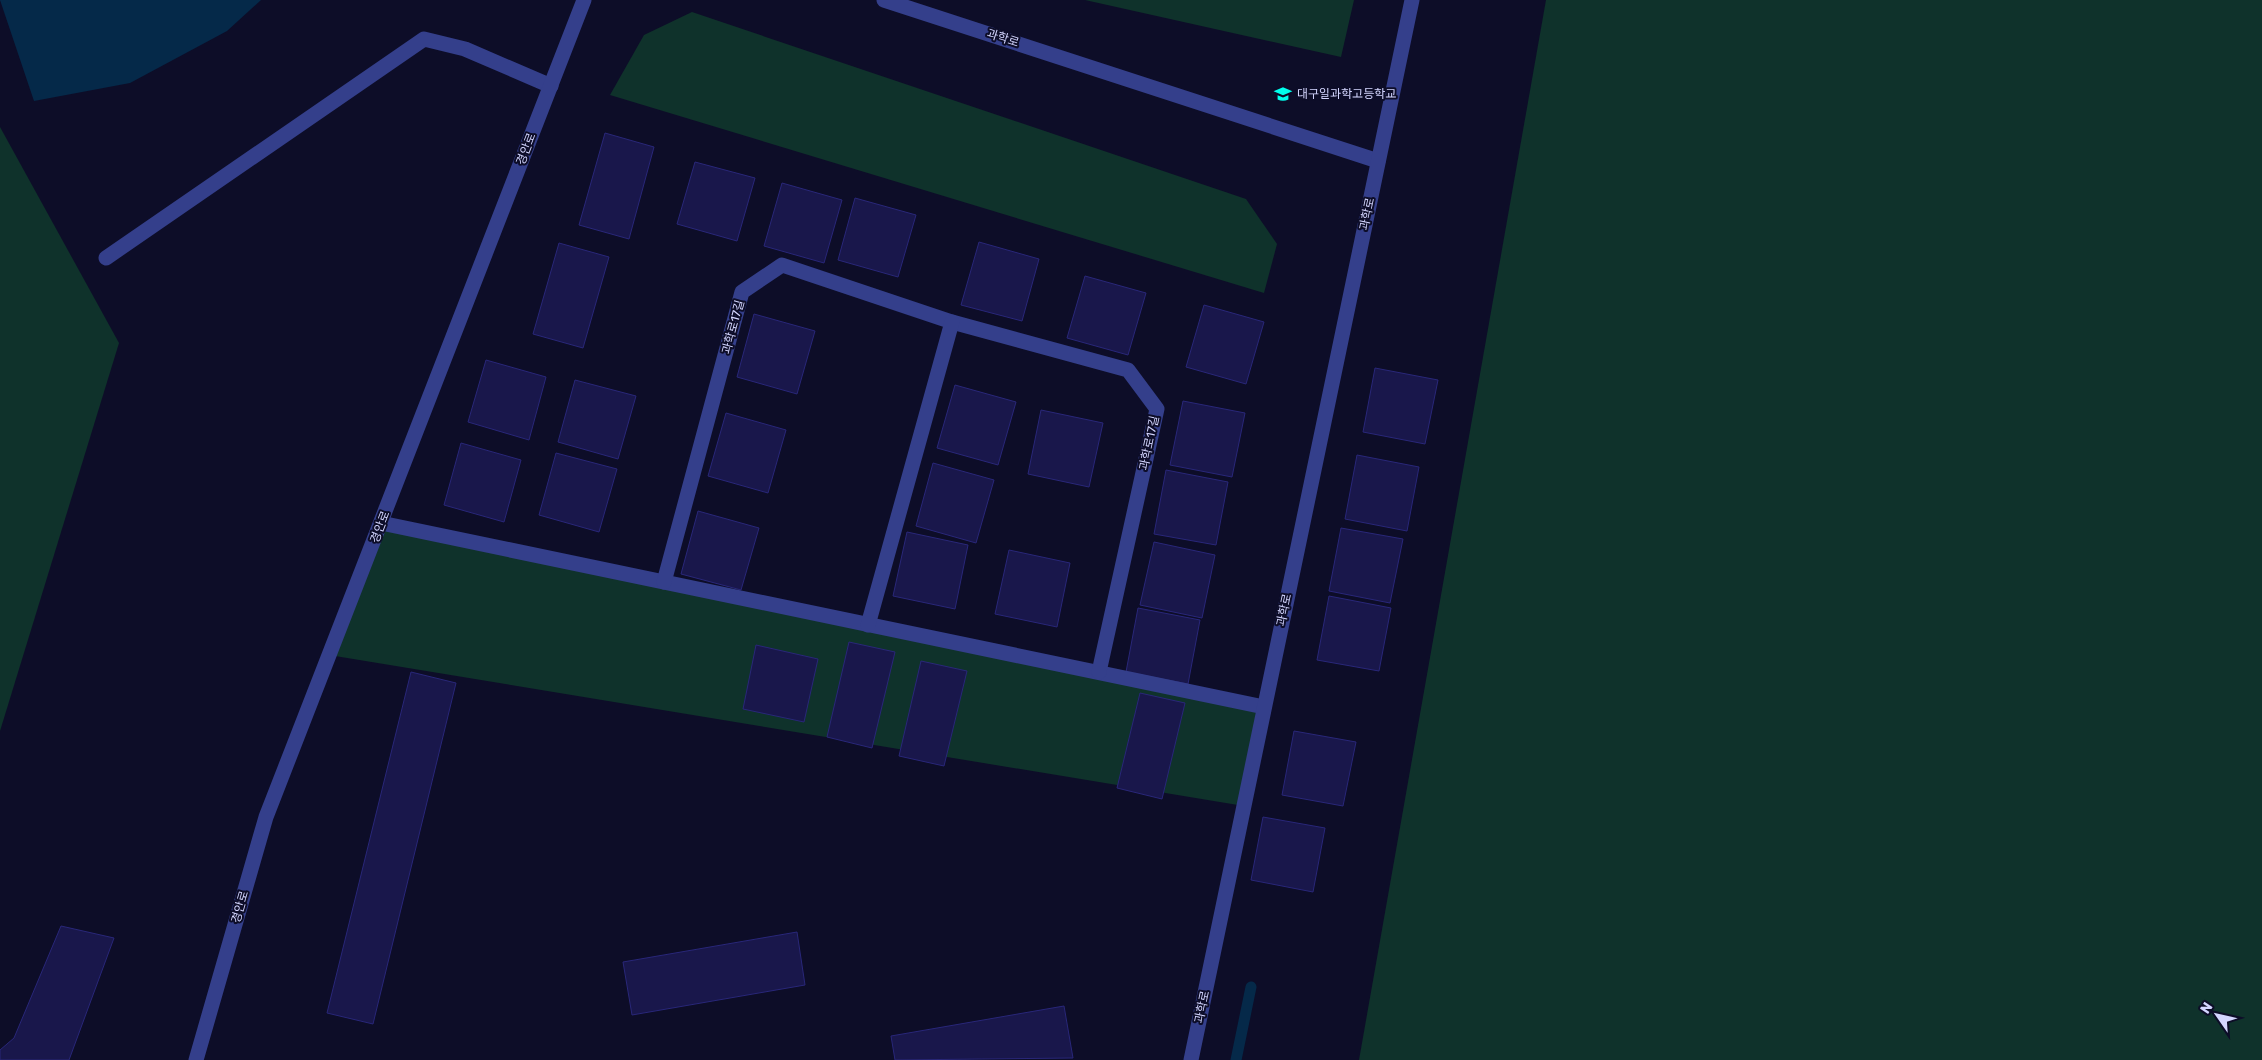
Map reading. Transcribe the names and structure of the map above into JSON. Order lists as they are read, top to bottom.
{
  "streets": {
    "street": ["과학로", "경안로", "과학로17길"]
  },
  "places": {
    "school or university": ["대구일과학고등학교"]
  },
  "north": "top left"
}
